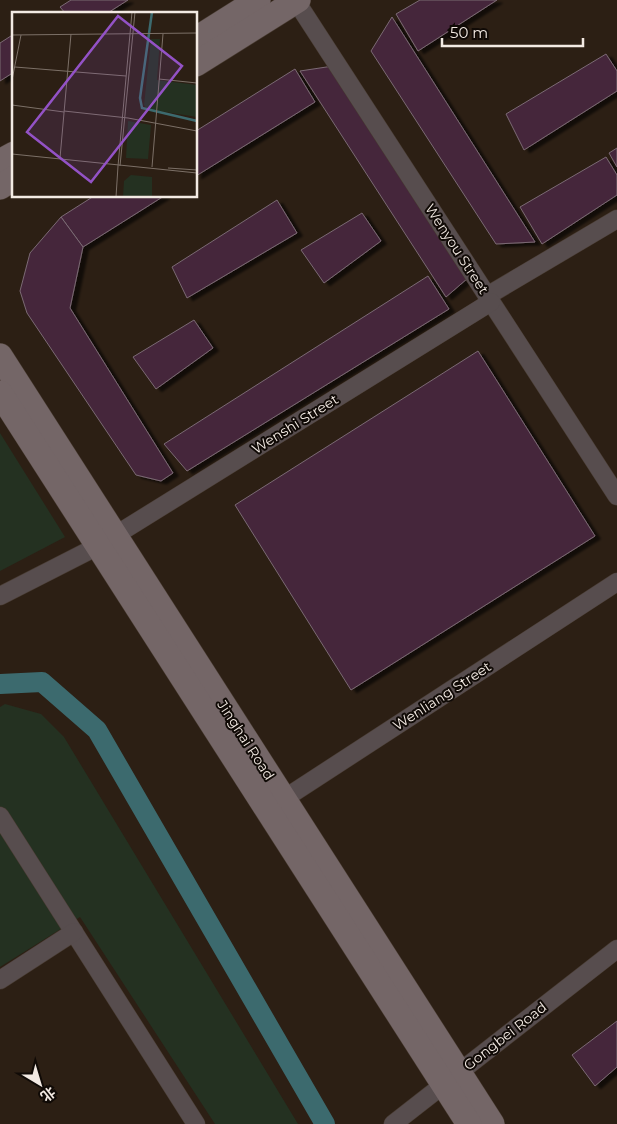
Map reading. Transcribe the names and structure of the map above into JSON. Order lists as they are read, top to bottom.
{
  "streets": {
    "street": [
      "Wenyou Street",
      "Wenshi Street",
      "Wenliang Street",
      "Jinghai Road",
      "Gongbei Road"
    ]
  },
  "crossings": [
    ["Wenyou Street", "Wenshi Street"],
    ["Wenshi Street", "Jinghai Road"],
    ["Wenliang Street", "Jinghai Road"],
    ["Jinghai Road", "Gongbei Road"]
  ],
  "scale_bar": "50 m",
  "north": "bottom right"
}
